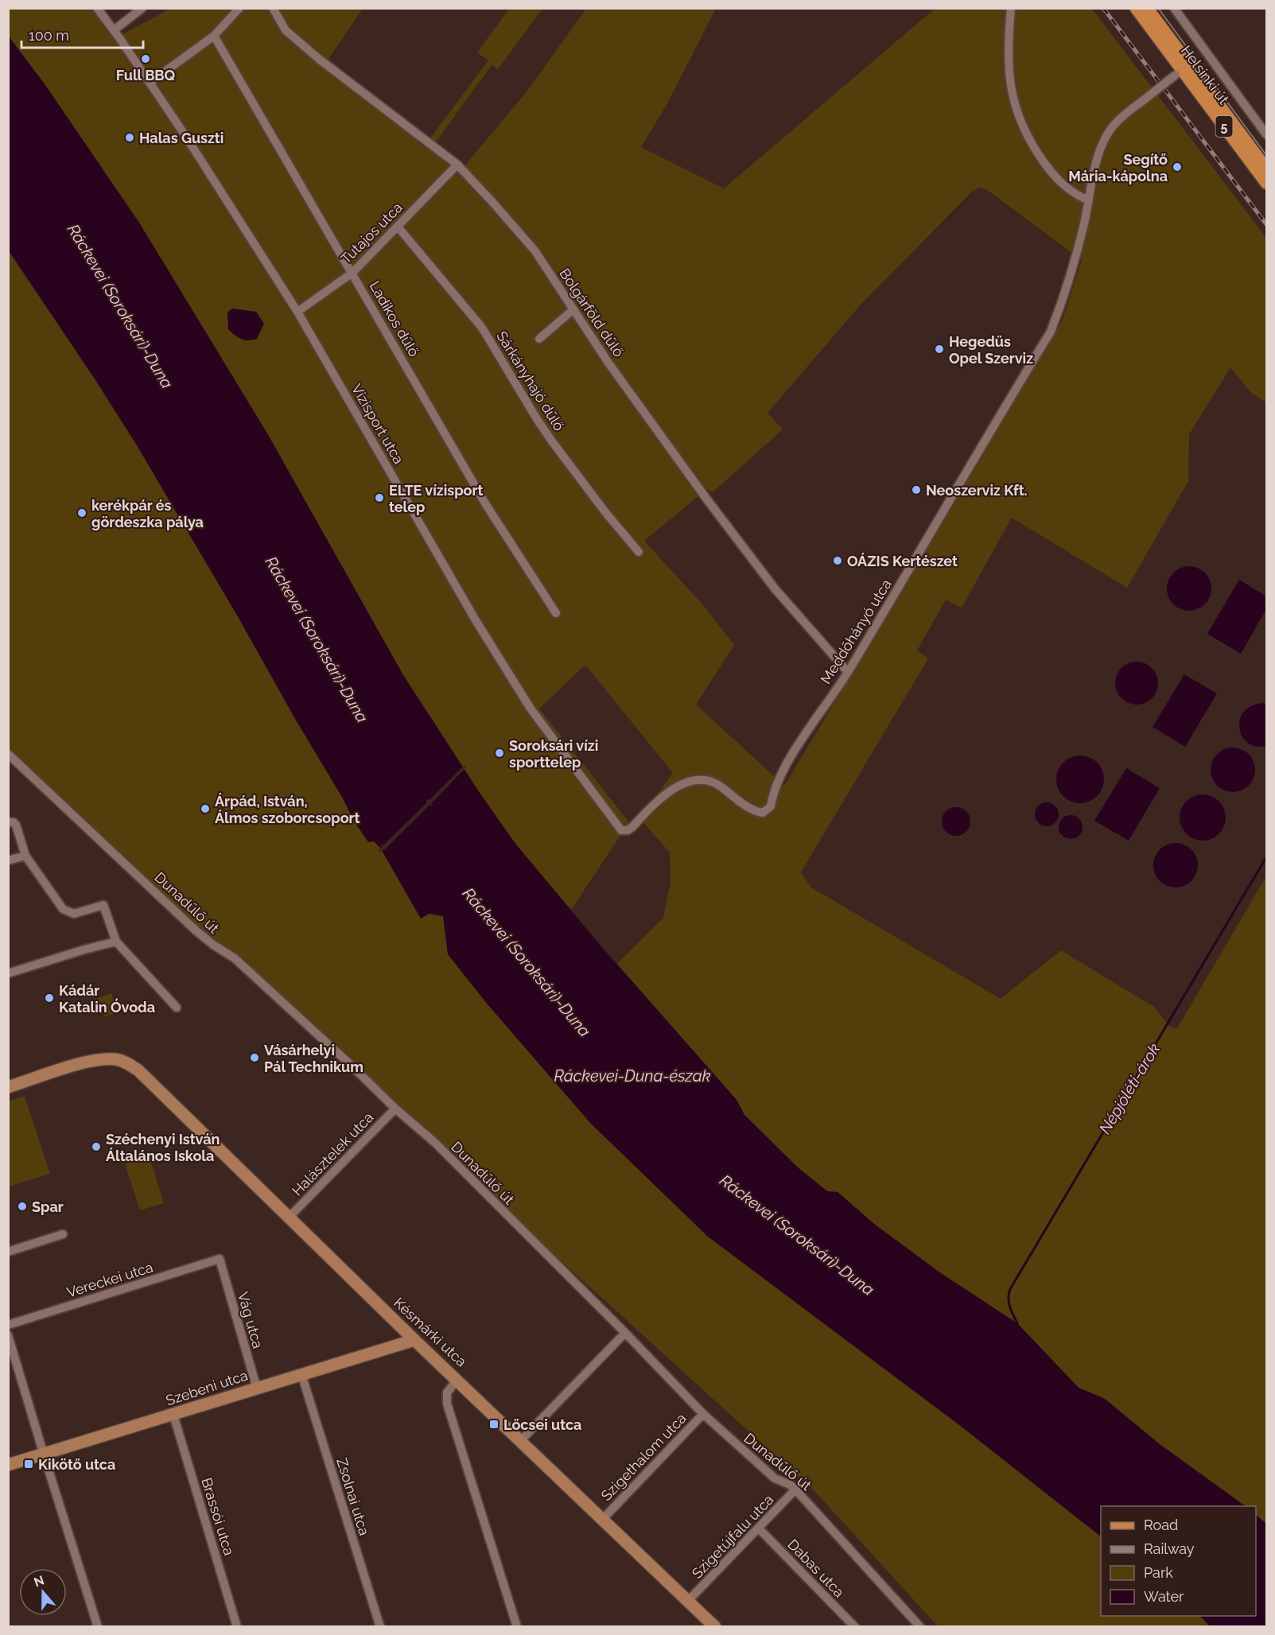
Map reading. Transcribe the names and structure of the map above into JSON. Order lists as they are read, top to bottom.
{
  "streets": {
    "main road": ["Helsinki út", "5"],
    "street": [
      "Tutajos utca",
      "Bolgárföld dűlő",
      "Ladikos dűlő",
      "Sárkányhajó dűlő",
      "Vízisport utca",
      "Meddőhányó utca",
      "Dunadűlő út",
      "Halásztelek utca",
      "Vereckei utca",
      "Vág utca",
      "Késmárki utca",
      "Szebeni utca",
      "Szigethalom utca",
      "Zsolnai utca",
      "Brassói utca",
      "Szigetújfalu utca",
      "Dabas utca"
    ]
  },
  "crossings": [
    ["Helsinki út", "Meddőhányó utca"],
    ["Tutajos utca", "Bolgárföld dűlő"],
    ["Tutajos utca", "Ladikos dűlő"],
    ["Tutajos utca", "Sárkányhajó dűlő"],
    ["Tutajos utca", "Vízisport utca"],
    ["Bolgárföld dűlő", "Meddőhányó utca"],
    ["Vízisport utca", "Meddőhányó utca"],
    ["Dunadűlő út", "Halásztelek utca"],
    ["Dunadűlő út", "Szigethalom utca"],
    ["Dunadűlő út", "Szigetújfalu utca"],
    ["Halásztelek utca", "Késmárki utca"],
    ["Vereckei utca", "Vág utca"],
    ["Vág utca", "Szebeni utca"],
    ["Késmárki utca", "Szebeni utca"],
    ["Késmárki utca", "Szigethalom utca"],
    ["Késmárki utca", "Szigetújfalu utca"],
    ["Szebeni utca", "Zsolnai utca"],
    ["Szebeni utca", "Brassói utca"],
    ["Szigetújfalu utca", "Dabas utca"]
  ],
  "water": ["Ráckevei (Soroksári)-Duna", "Ráckevei-Duna-észak", "Népjóléti-árok"],
  "places": {
    "other": [
      "Full BBQ",
      "Halas Guszti",
      "Segítő Mária-kápolna",
      "Hegedűs Opel Szerviz",
      "Neoszerviz Kft.",
      "ELTE vízisport telep",
      "kerékpár és gördeszka pálya",
      "OÁZIS Kertészet",
      "Soroksári vízi sporttelep",
      "Árpád, István, Álmos szoborcsoport",
      "Kádár Katalin Óvoda",
      "Vásárhelyi Pál Technikum",
      "Széchenyi István Általános Iskola",
      "Spar"
    ],
    "transit": ["Lőcsei utca", "Kikötő utca"]
  },
  "legend": [
    "Road",
    "Railway",
    "Park",
    "Water"
  ],
  "scale_bar": "100 m",
  "north": "top"
}
